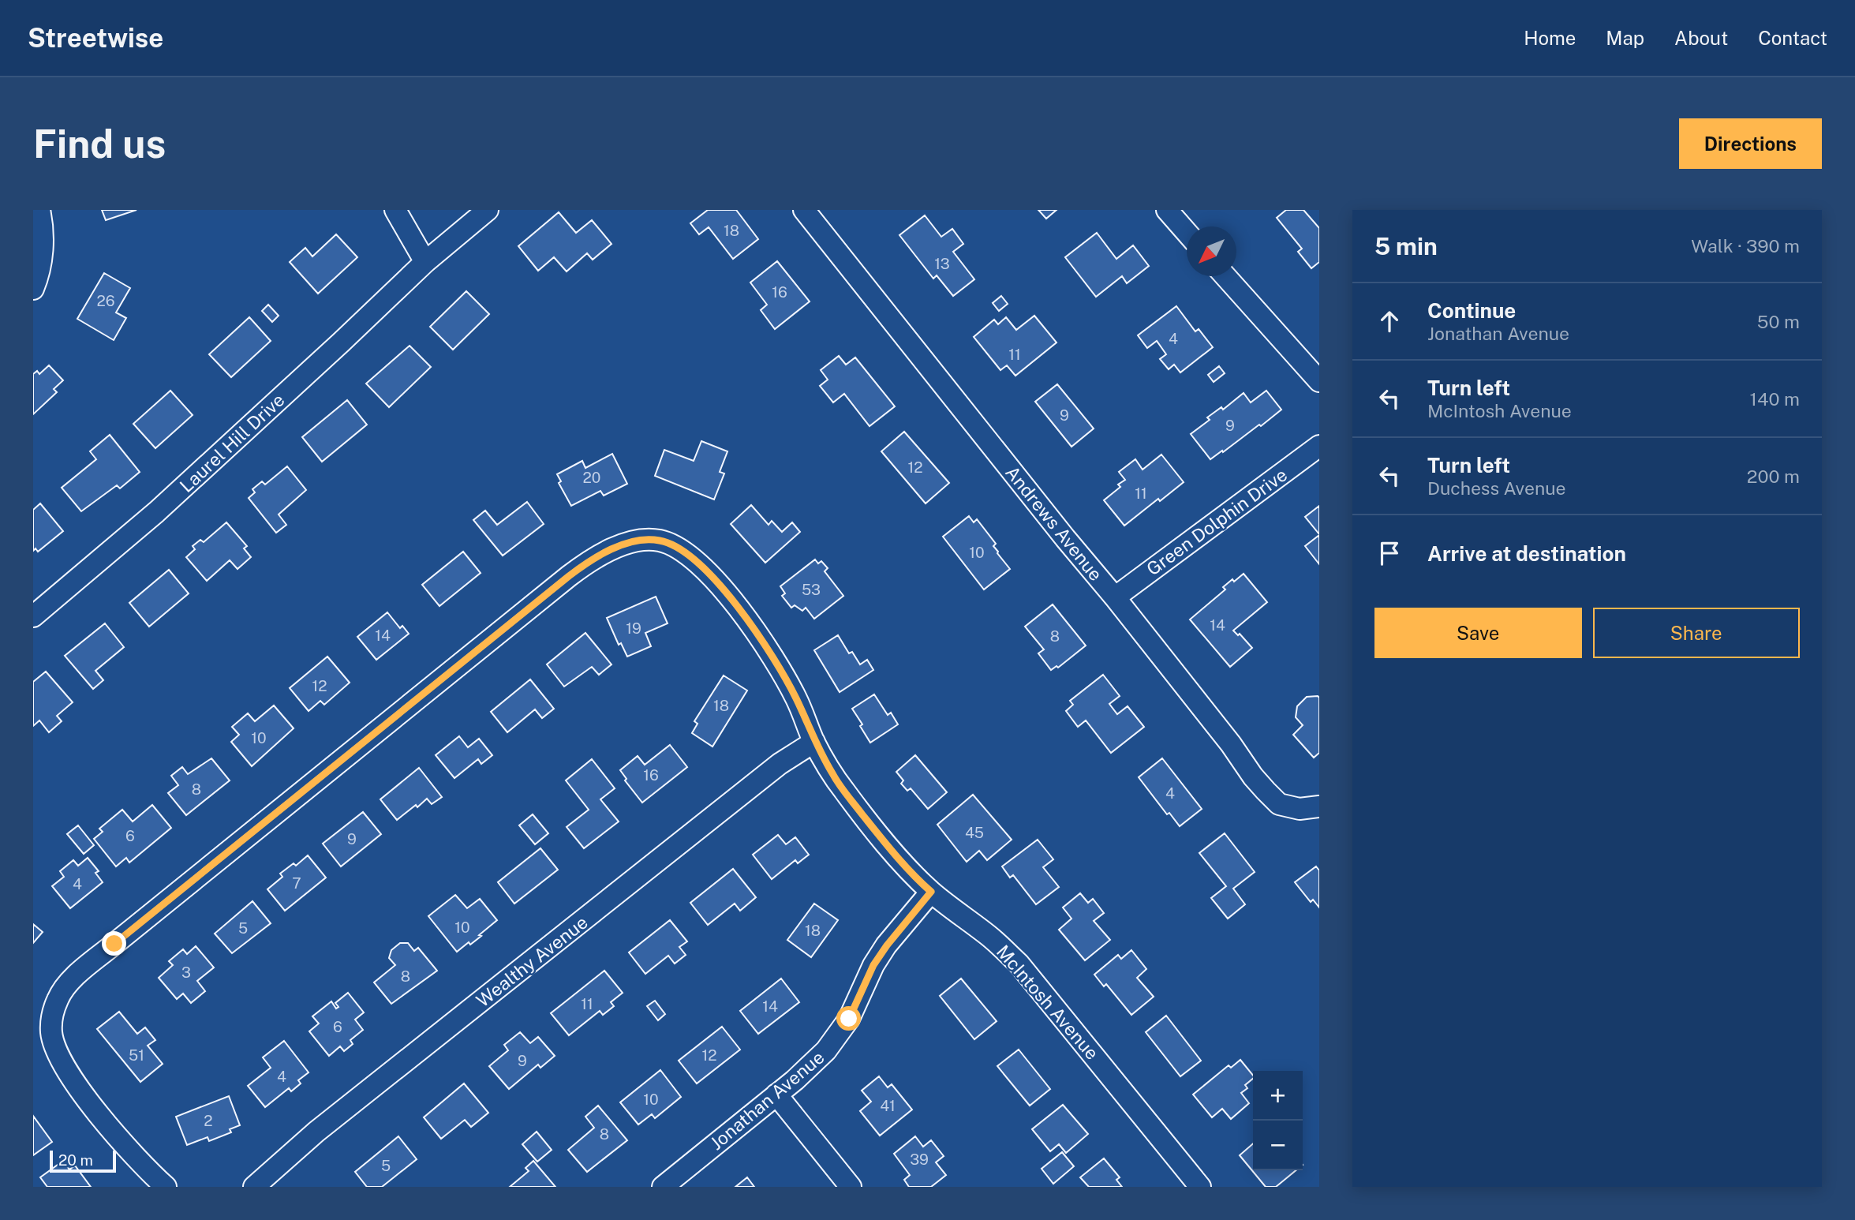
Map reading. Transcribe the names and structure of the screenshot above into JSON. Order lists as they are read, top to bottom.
{
  "streets": {
    "street": [
      "Laurel Hill Drive",
      "Green Dolphin Drive",
      "Andrews Avenue",
      "Wealthy Avenue",
      "McIntosh Avenue",
      "Jonathan Avenue"
    ]
  },
  "crossings": [
    ["Green Dolphin Drive", "Andrews Avenue"],
    ["Wealthy Avenue", "McIntosh Avenue"],
    ["McIntosh Avenue", "Jonathan Avenue"]
  ],
  "house_numbers": [
    "18",
    "13",
    "16",
    "26",
    "4",
    "11",
    "9",
    "9",
    "12",
    "20",
    "11",
    "10",
    "53",
    "14",
    "19",
    "14",
    "8",
    "12",
    "18",
    "10",
    "16",
    "8",
    "4",
    "45",
    "6",
    "9",
    "7",
    "4",
    "10",
    "5",
    "18",
    "3",
    "8",
    "11",
    "14",
    "6",
    "51",
    "12",
    "9",
    "4",
    "10",
    "41",
    "2",
    "8",
    "39",
    "5"
  ],
  "scale_bar": "20 m",
  "north": "bottom left",
  "page": {
    "header": "Streetwise",
    "nav": [
      "Home",
      "Map",
      "About",
      "Contact"
    ],
    "buttons": [
      "Directions",
      ["Save", "Share"]
    ],
    "title": "Find us",
    "heading": ["5 min", "Walk · 390 m"],
    "list": [
      ["Continue", "Jonathan Avenue", "50 m"],
      ["Turn left", "McIntosh Avenue", "140 m"],
      ["Turn left", "Duchess Avenue", "200 m"],
      "Arrive at destination"
    ],
    "map_buttons": ["+", "−"],
    "scale": "20 m"
  }
}
